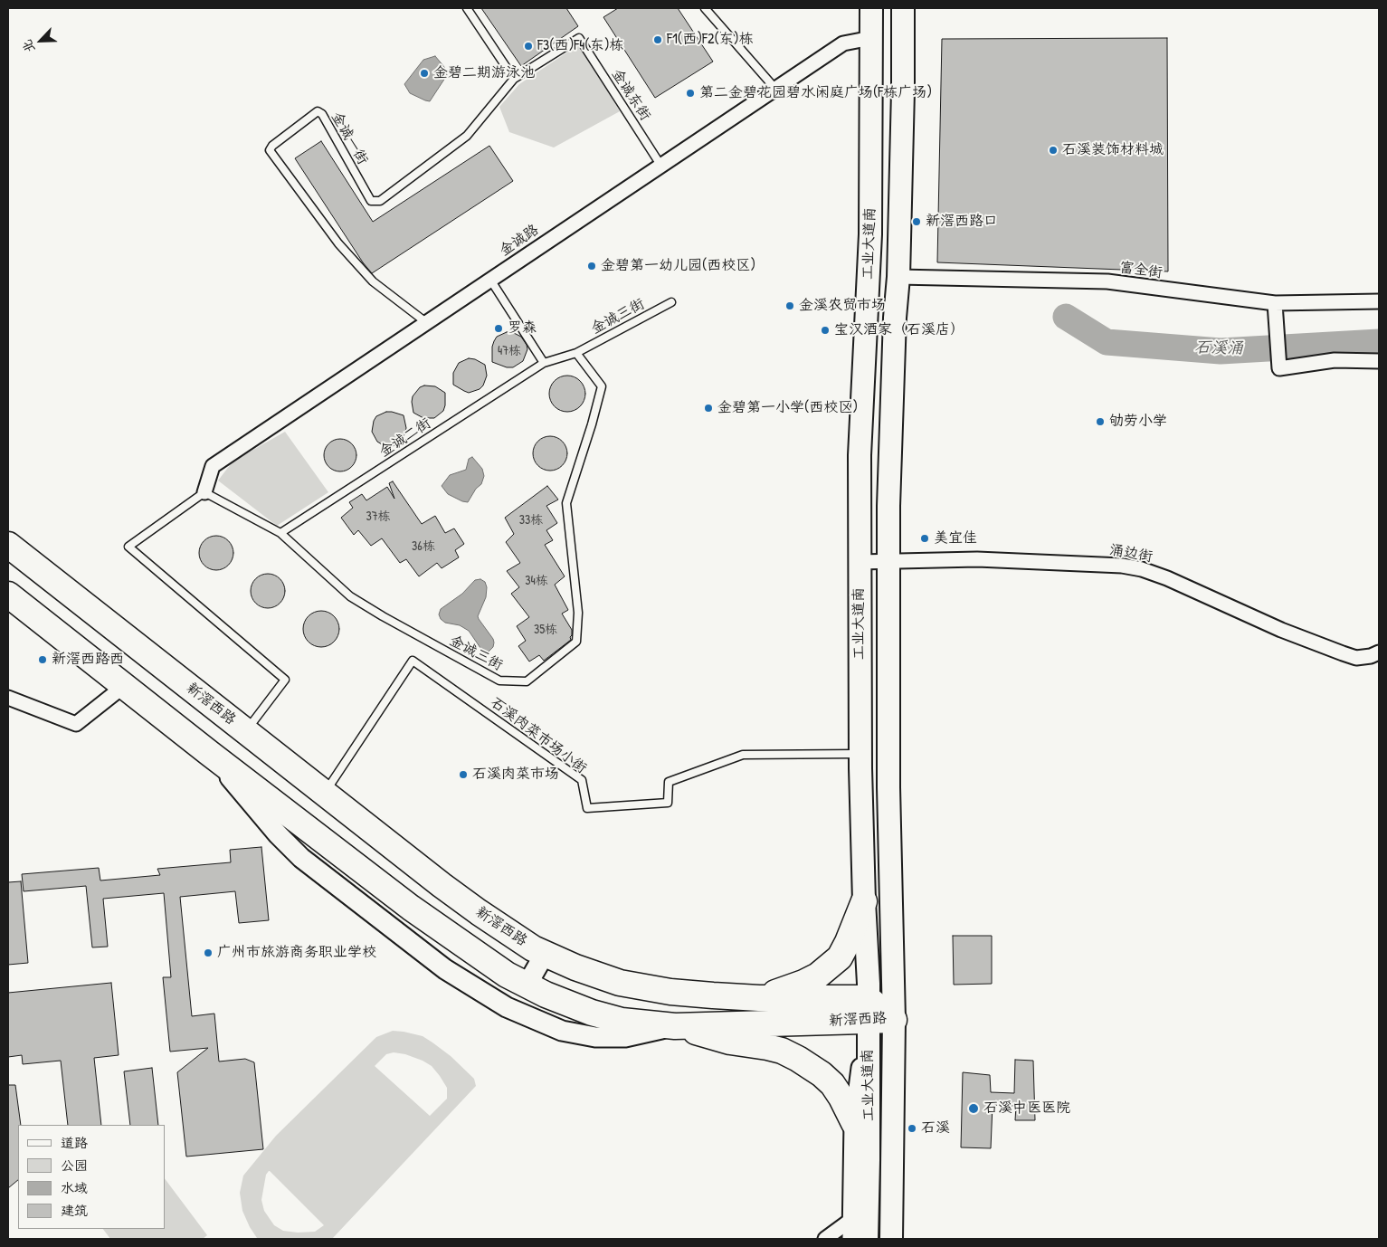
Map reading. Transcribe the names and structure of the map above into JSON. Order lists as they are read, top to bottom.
{
  "streets": {
    "highway": ["新滘西路"],
    "main road": ["工业大道南"],
    "street": ["金诚路", "富全街", "涌边街"],
    "lane": [
      "金诚东街",
      "金诚一街",
      "金诚三街",
      "金诚二街",
      "石溪肉菜市场小街"
    ]
  },
  "crossings": [
    ["金诚东街", "金诚一街"],
    ["金诚东街", "金诚路"],
    ["金诚一街", "金诚路"],
    ["金诚路", "工业大道南"],
    ["金诚路", "金诚三街"],
    ["工业大道南", "涌边街"],
    ["工业大道南", "新滘西路"],
    ["工业大道南", "石溪肉菜市场小街"],
    ["金诚三街", "金诚二街"],
    ["新滘西路", "石溪肉菜市场小街"]
  ],
  "water": ["石溪涌"],
  "places": [
    "F1(西)F2(东)栋",
    "F3(西)F4(东)栋",
    "金碧二期游泳池",
    "第二金碧花园碧水闲庭广场(F栋广场)",
    "石溪装饰材料城",
    "新滘西路口",
    "金碧第一幼儿园(西校区)",
    "金溪农贸市场",
    "罗森",
    "宝汉酒家（石溪店）",
    "金碧第一小学(西校区)",
    "劬劳小学",
    "美宜佳",
    "新滘西路西",
    "石溪肉菜市场",
    "广州市旅游商务职业学校",
    "石溪中医医院",
    "石溪"
  ],
  "house_numbers": [
    "47栋",
    "37栋",
    "33栋",
    "36栋",
    "34栋",
    "35栋"
  ],
  "legend": [
    "道路",
    "公园",
    "水域",
    "建筑"
  ],
  "north": "bottom left"
}
